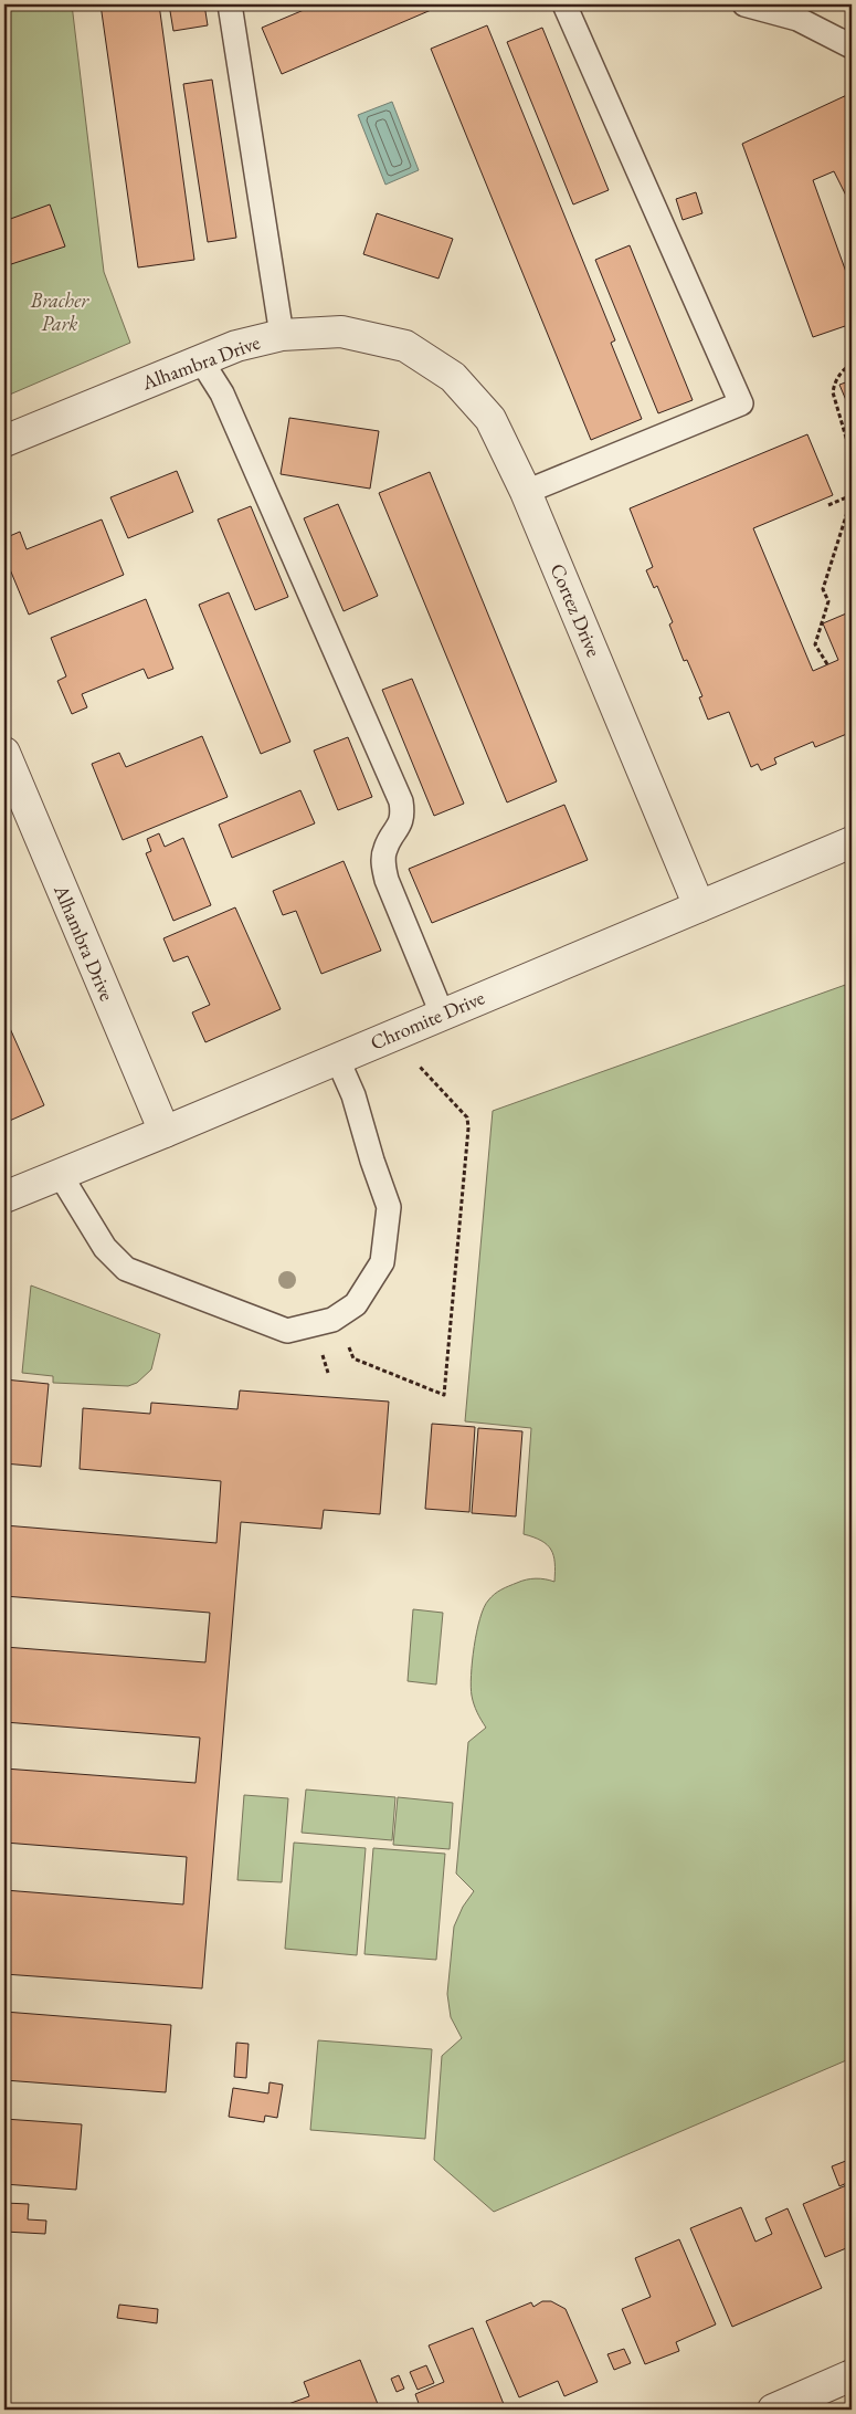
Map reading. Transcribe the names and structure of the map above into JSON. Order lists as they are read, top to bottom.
{
  "streets": {
    "street": ["Alhambra Drive", "Cortez Drive", "Chromite Drive"]
  },
  "crossings": [
    ["Alhambra Drive", "Cortez Drive"],
    ["Alhambra Drive", "Chromite Drive"],
    ["Cortez Drive", "Chromite Drive"]
  ],
  "parks": ["Bracher Park"]
}
